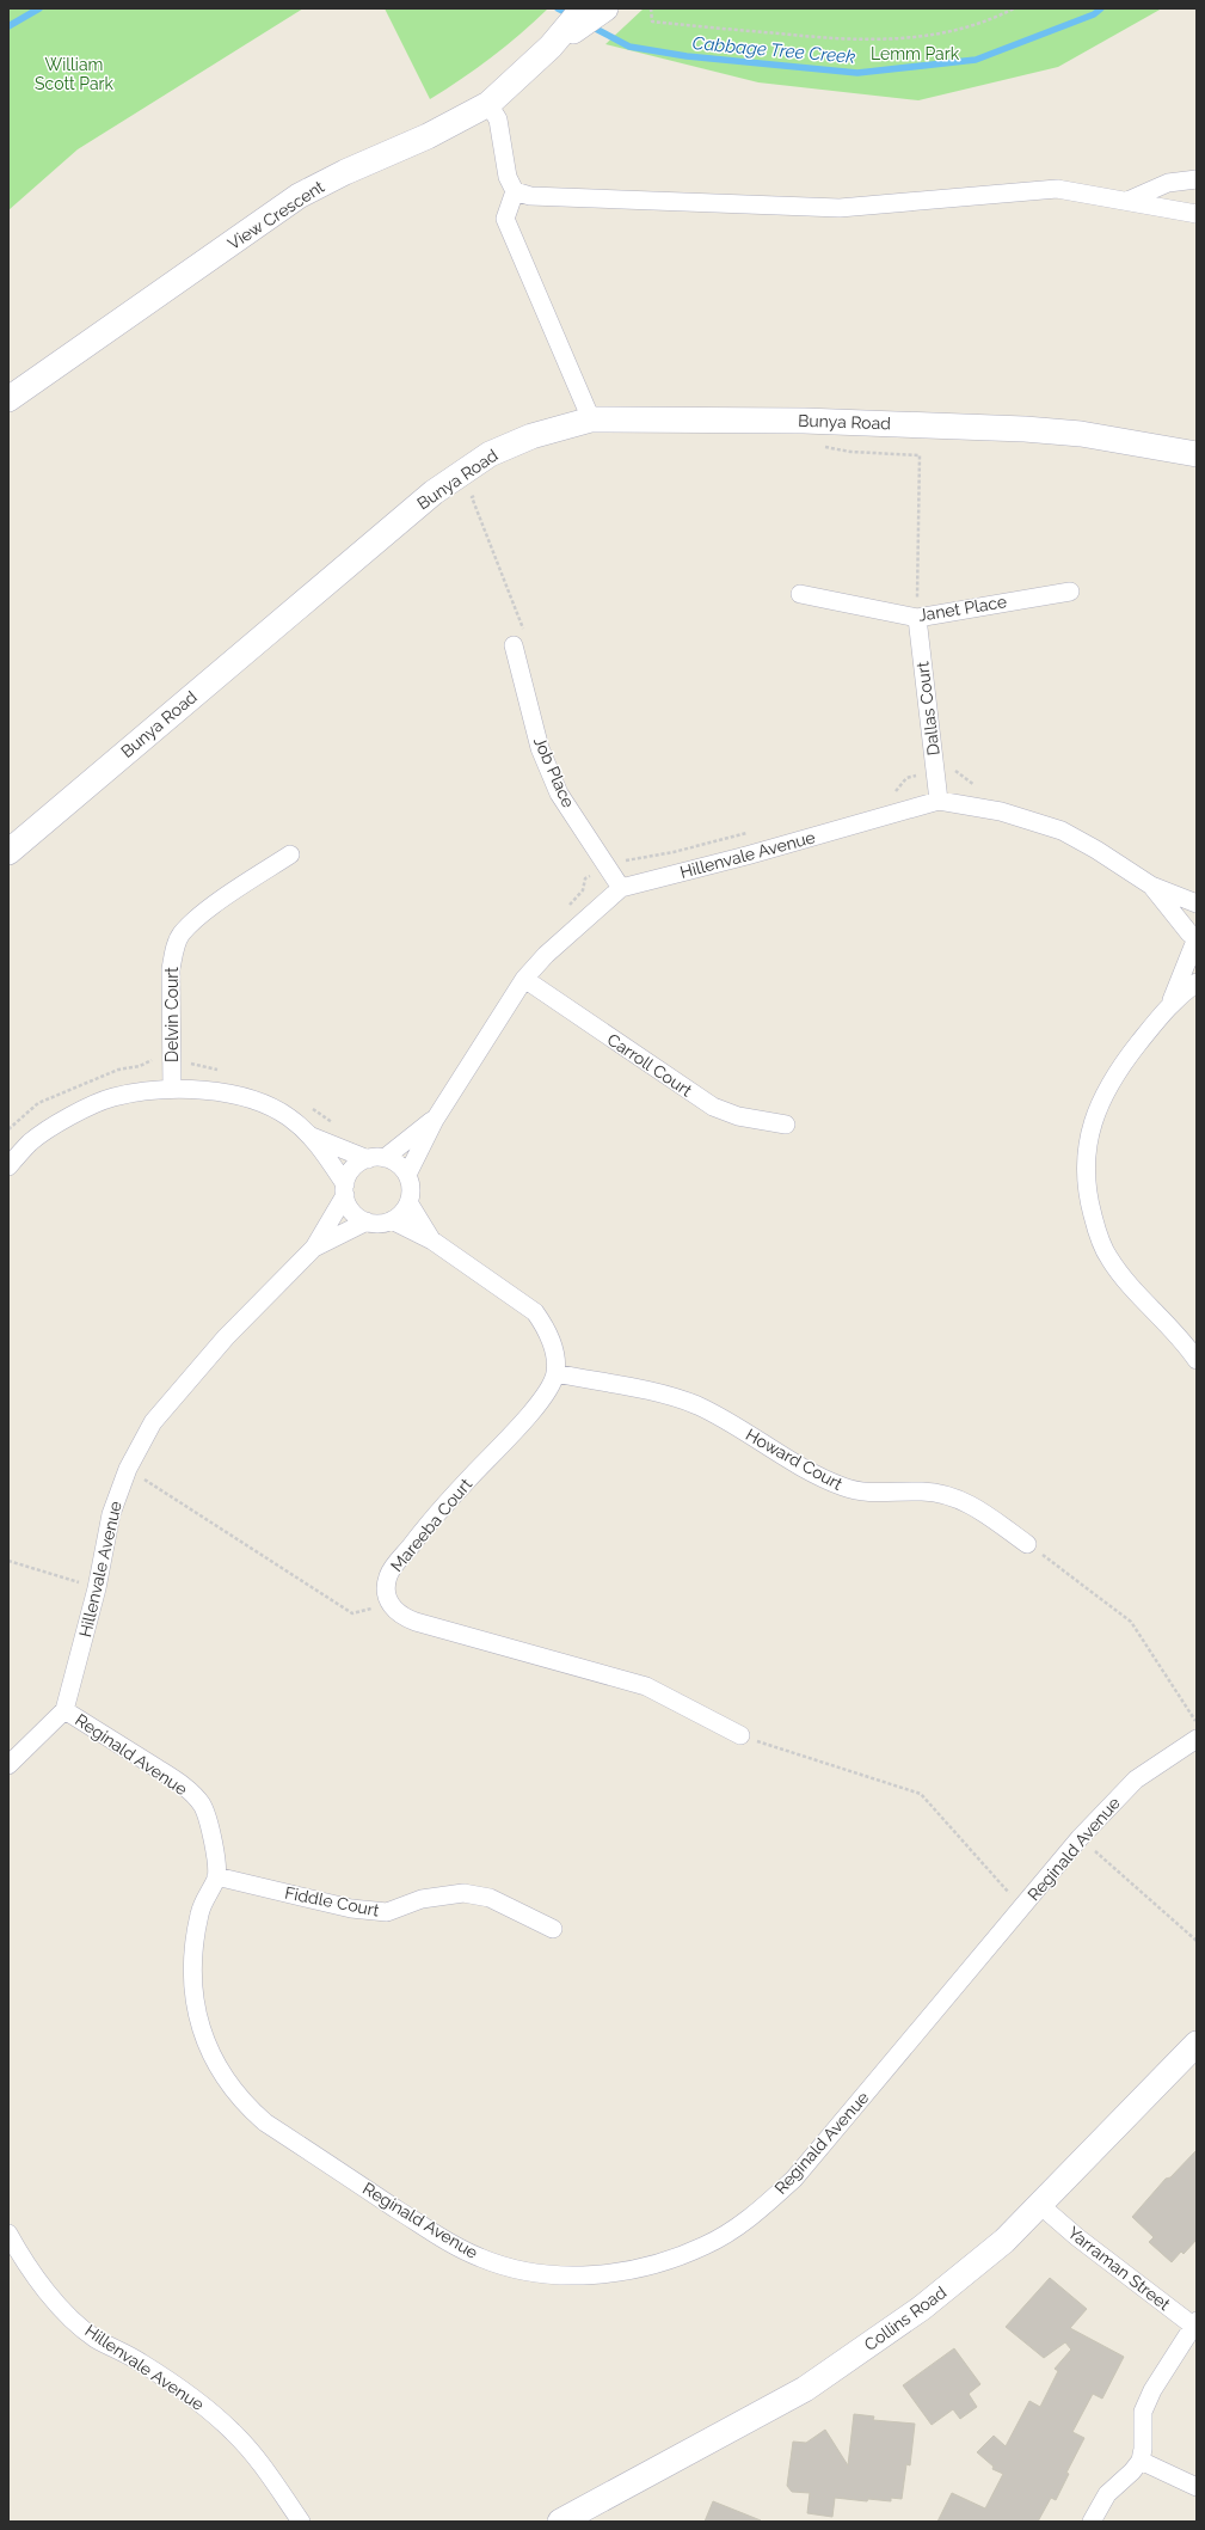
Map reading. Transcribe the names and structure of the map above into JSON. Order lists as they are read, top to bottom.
{
  "streets": {
    "street": [
      "View Crescent",
      "Bunya Road",
      "Janet Place",
      "Dallas Court",
      "Job Place",
      "Hillenvale Avenue",
      "Delvin Court",
      "Carroll Court",
      "Howard Court",
      "Mareeba Court",
      "Reginald Avenue",
      "Fiddle Court",
      "Yarraman Street",
      "Collins Road"
    ]
  },
  "crossings": [
    ["Janet Place", "Dallas Court"],
    ["Dallas Court", "Hillenvale Avenue"],
    ["Job Place", "Hillenvale Avenue"],
    ["Hillenvale Avenue", "Carroll Court"],
    ["Hillenvale Avenue", "Reginald Avenue"],
    ["Howard Court", "Mareeba Court"],
    ["Reginald Avenue", "Fiddle Court"],
    ["Yarraman Street", "Collins Road"]
  ],
  "water": ["Cabbage Tree Creek"],
  "parks": ["Lemm Park", "William Scott Park"]
}
